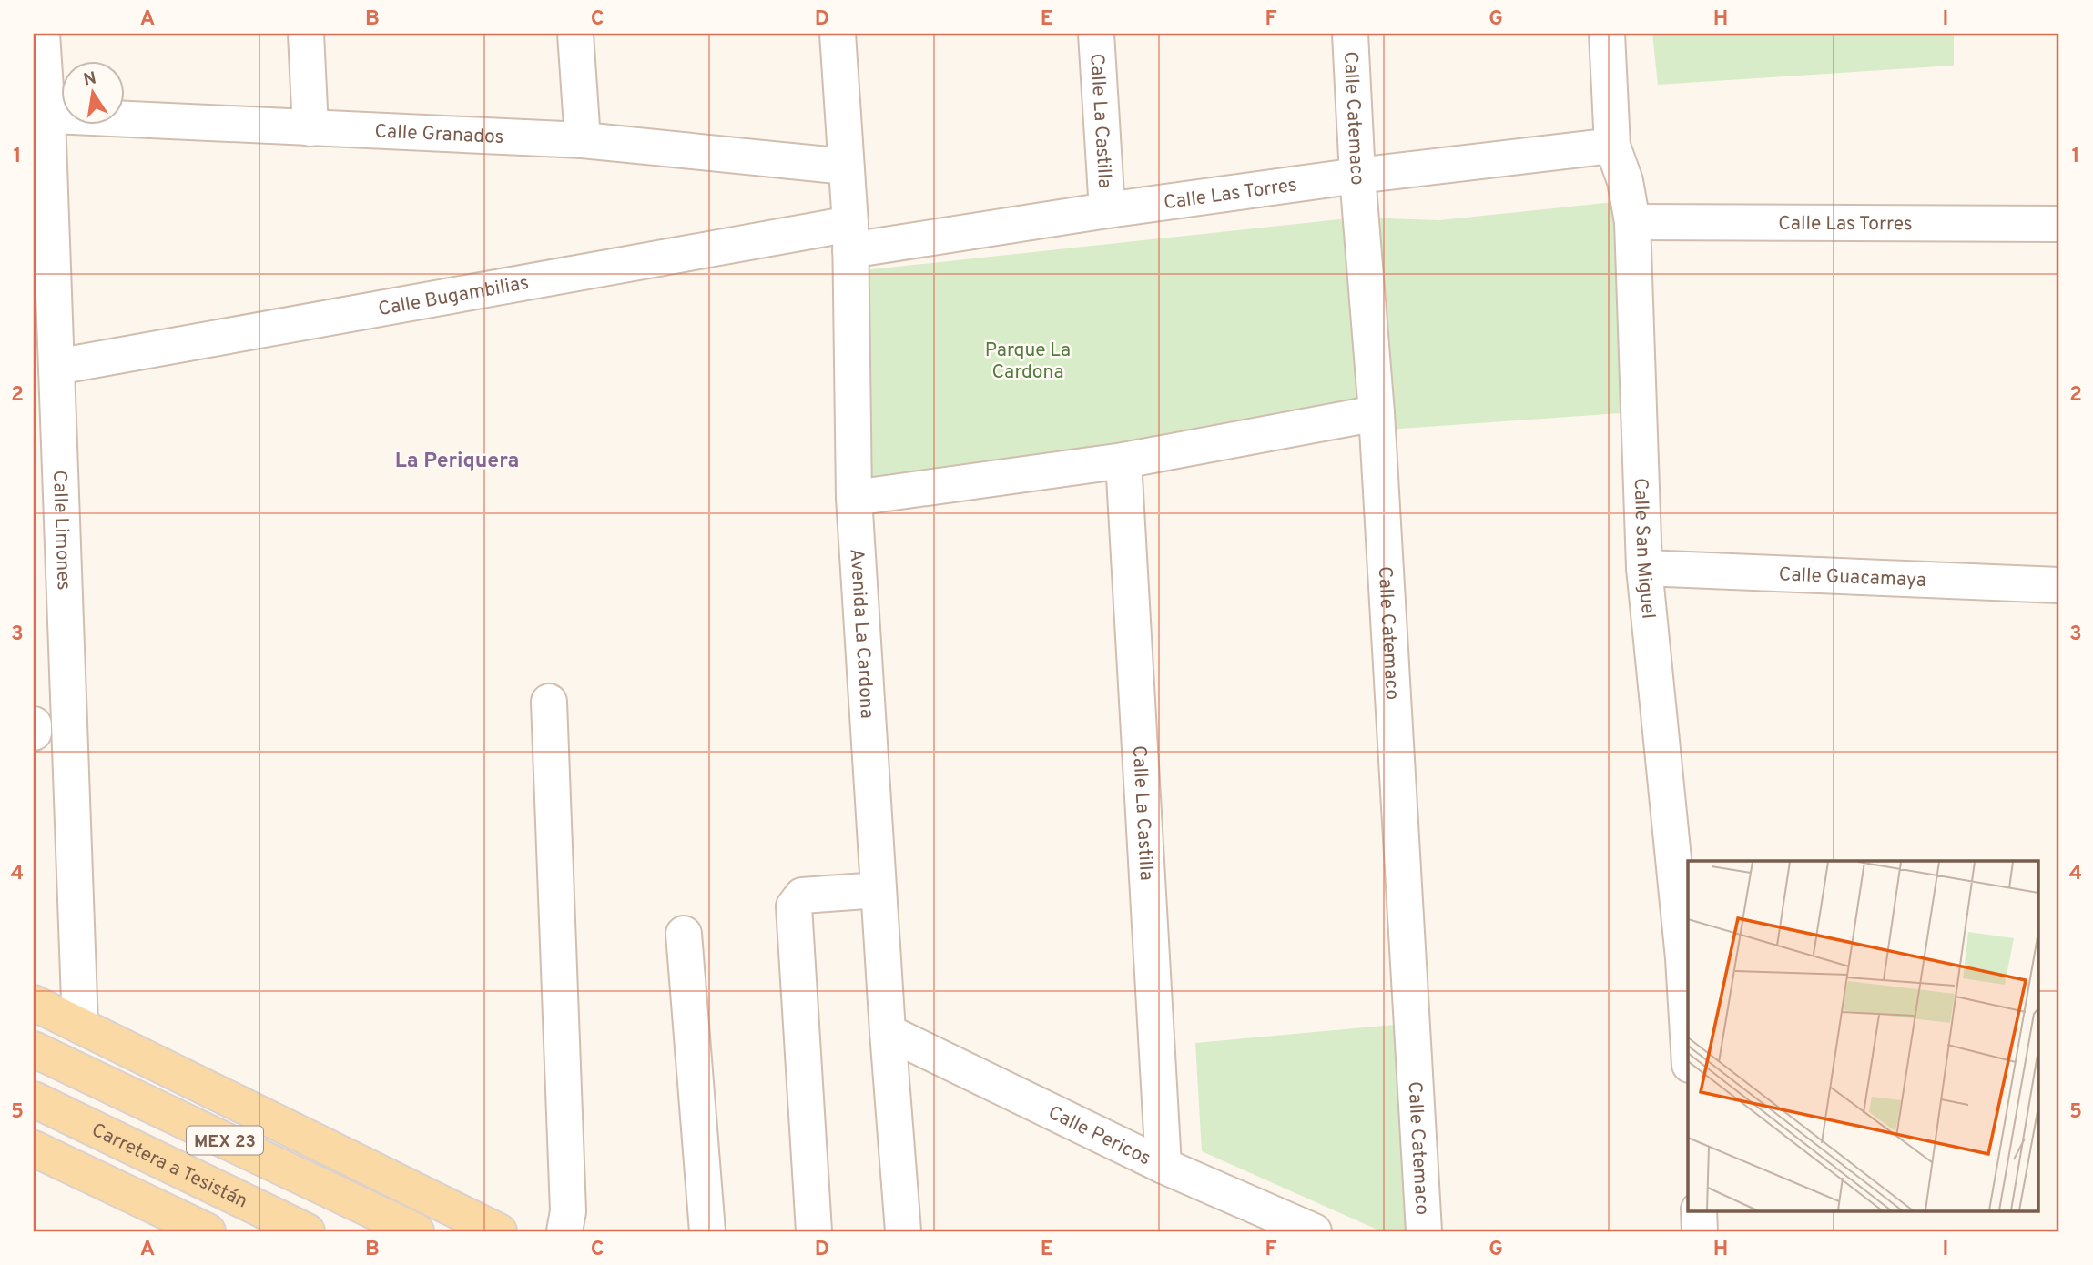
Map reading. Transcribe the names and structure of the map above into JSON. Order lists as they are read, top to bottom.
{
  "streets": {
    "main road": ["MEX 23", "Carretera a Tesistán"],
    "street": [
      "Calle Catemaco",
      "Calle La Castilla",
      "Calle Granados",
      "Calle Las Torres",
      "Calle Bugambilias",
      "Calle Limones",
      "Calle San Miguel",
      "Calle Guacamaya",
      "Avenida La Cardona",
      "Calle Pericos"
    ]
  },
  "crossings": [
    ["Calle Catemaco", "Calle Las Torres"],
    ["Calle La Castilla", "Calle Las Torres"],
    ["Calle La Castilla", "Calle Pericos"],
    ["Calle Granados", "Calle Limones"],
    ["Calle Granados", "Avenida La Cardona"],
    ["Calle Las Torres", "Calle Bugambilias"],
    ["Calle Las Torres", "Calle San Miguel"],
    ["Calle Las Torres", "Avenida La Cardona"],
    ["Calle Bugambilias", "Calle Limones"],
    ["Calle Bugambilias", "Avenida La Cardona"],
    ["Calle San Miguel", "Calle Guacamaya"],
    ["Avenida La Cardona", "Calle Pericos"]
  ],
  "districts": ["La Periquera"],
  "parks": ["Parque La Cardona"],
  "north": "top",
  "grid": {
    "columns": [
      "A",
      "B",
      "C",
      "D",
      "E",
      "F",
      "G",
      "H",
      "I"
    ],
    "rows": [
      "1",
      "2",
      "3",
      "4",
      "5"
    ]
  }
}
